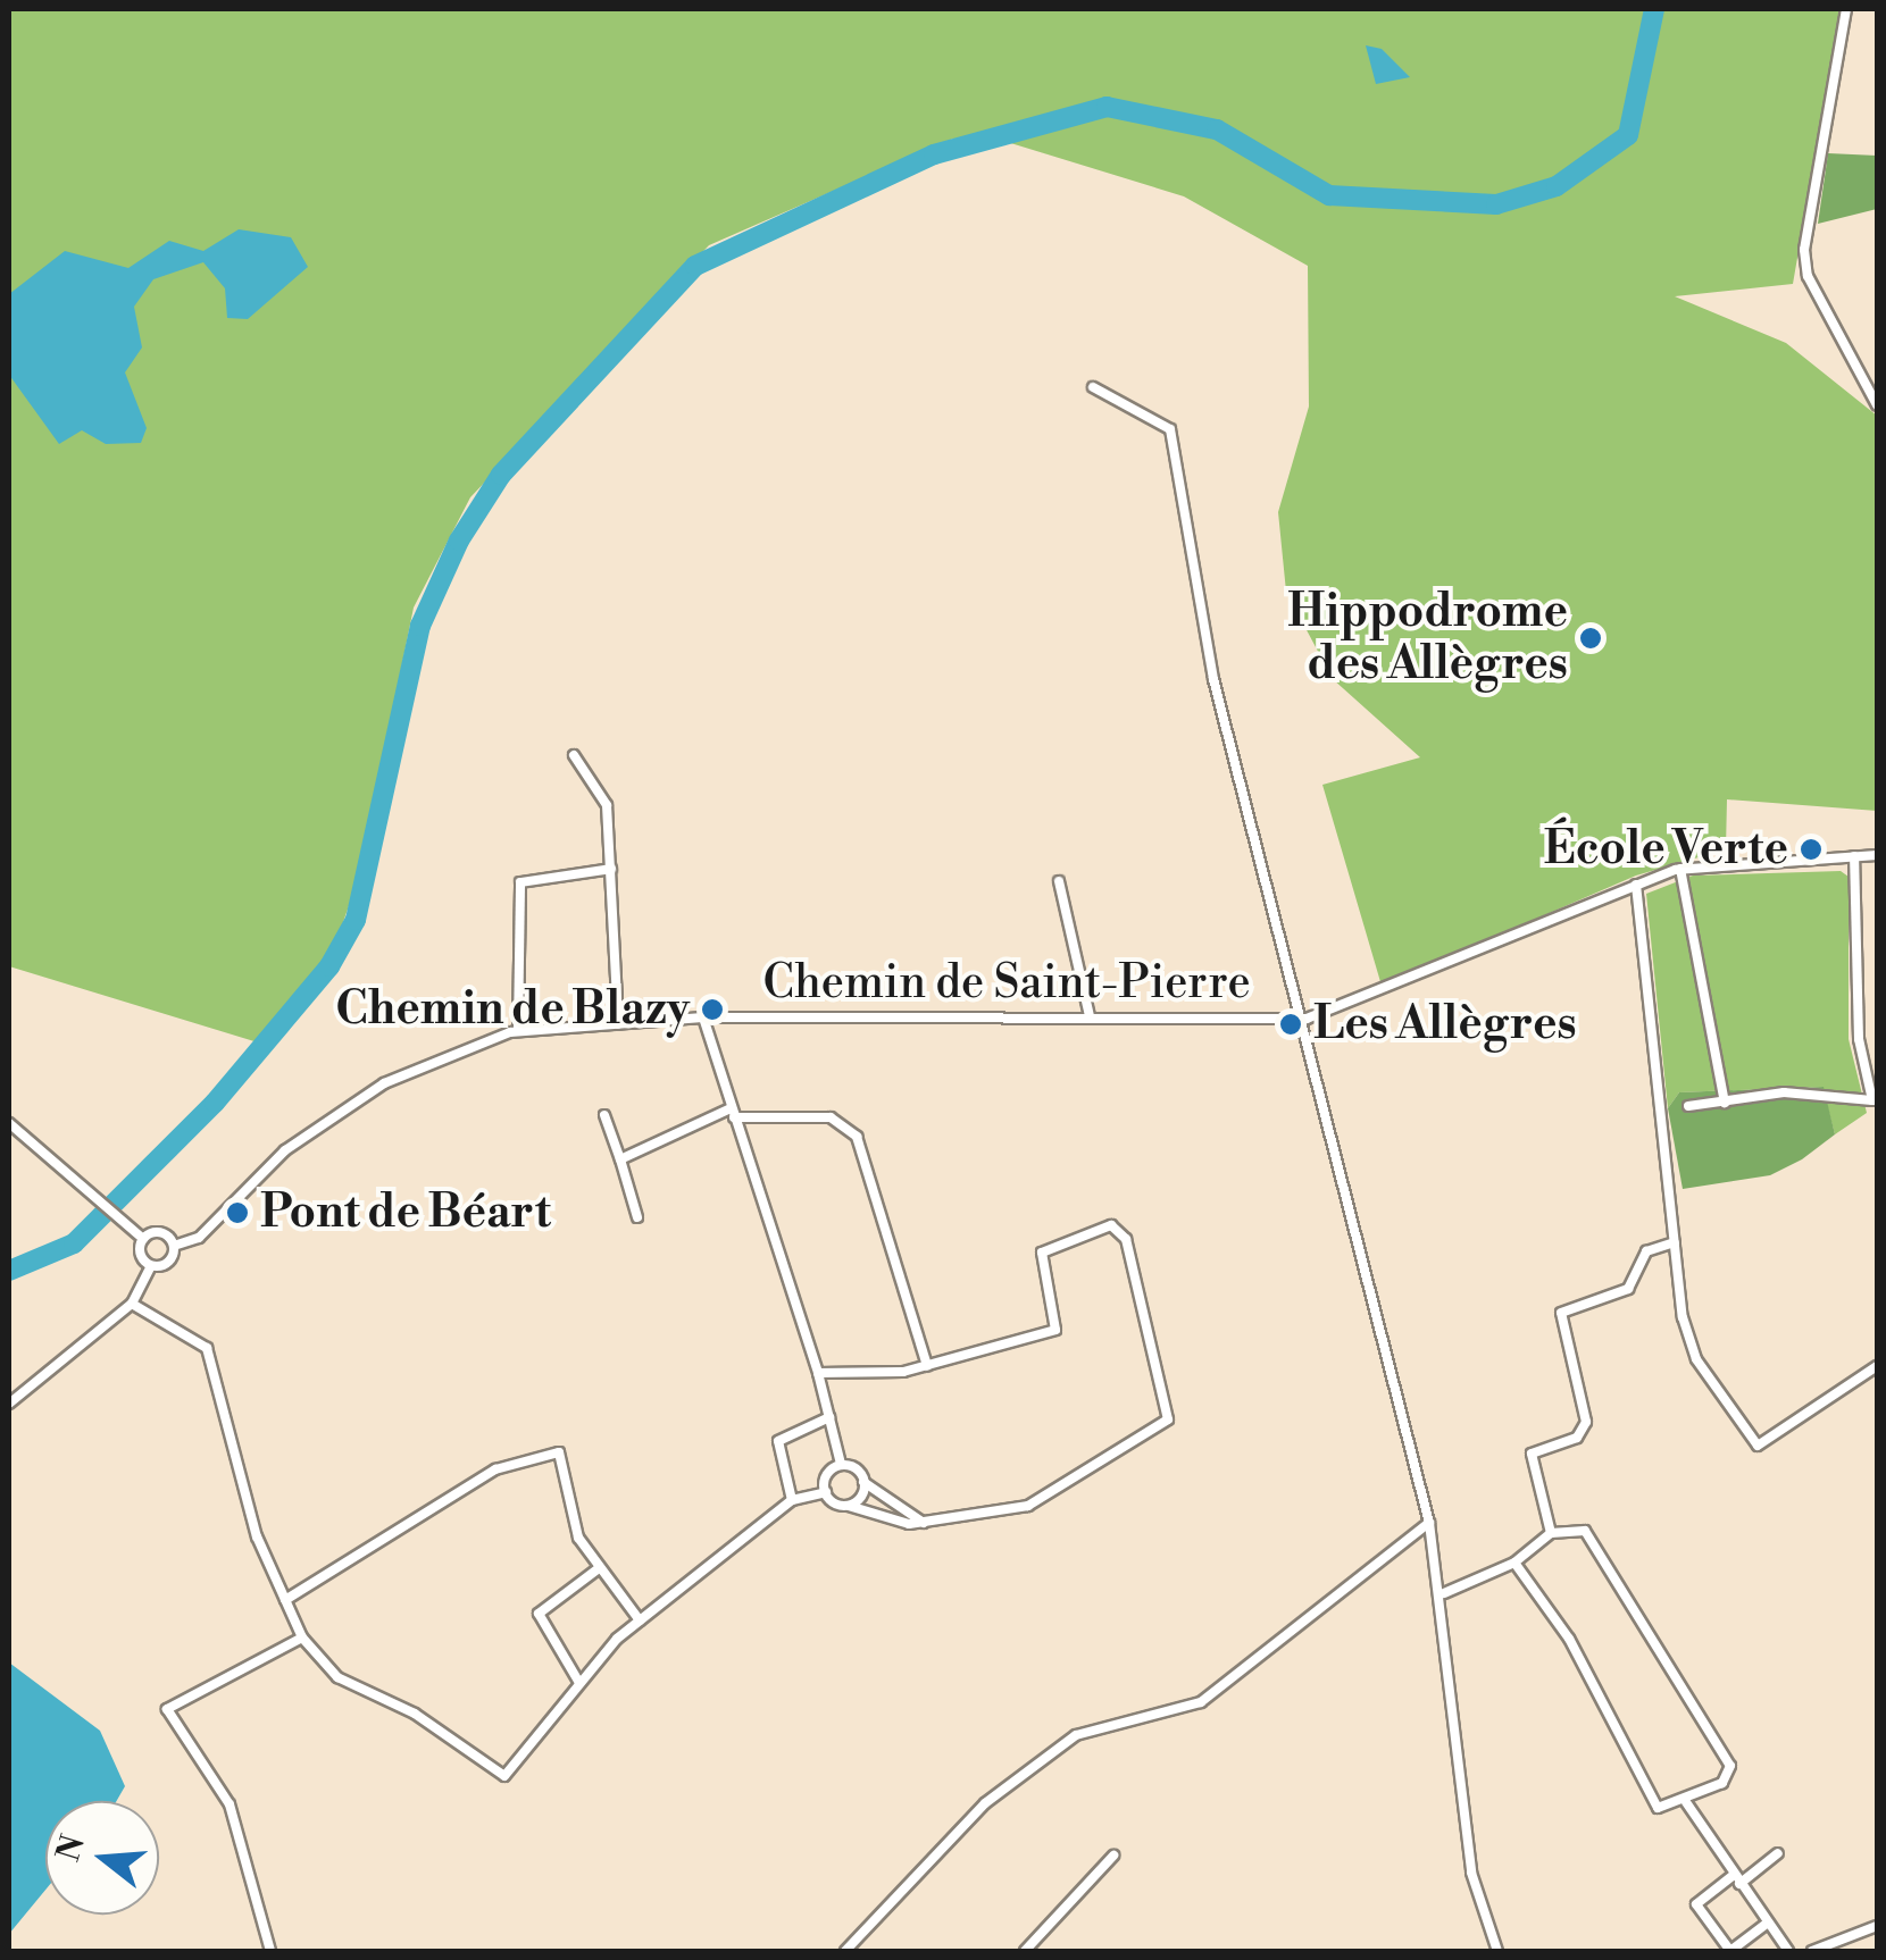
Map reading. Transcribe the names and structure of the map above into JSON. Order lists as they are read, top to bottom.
{
  "streets": {
    "street": ["Chemin de Saint-Pierre"]
  },
  "places": [
    "Hippodrome des Allègres",
    "École Verte",
    "Chemin de Blazy",
    "Les Allègres",
    "Pont de Béart"
  ],
  "north": "left"
}
